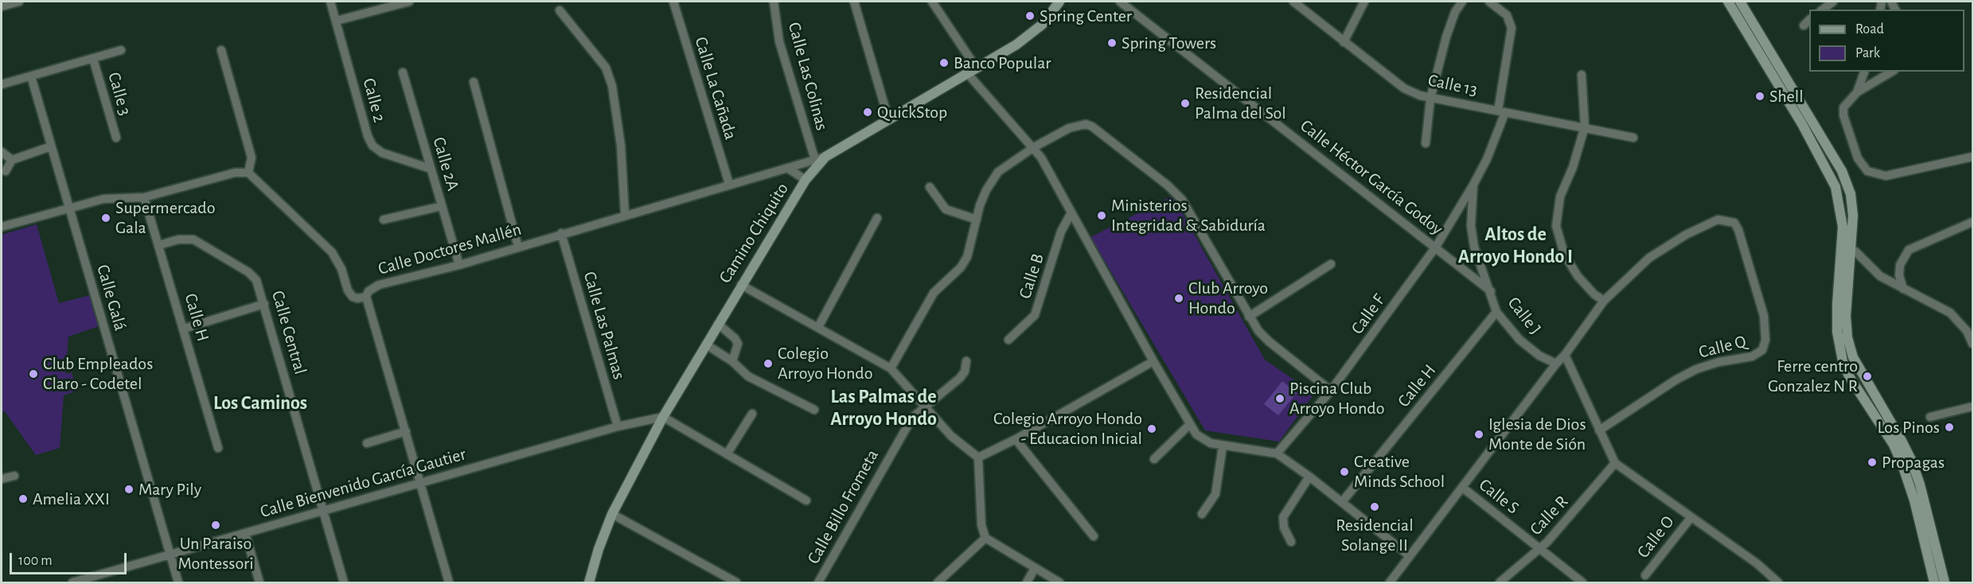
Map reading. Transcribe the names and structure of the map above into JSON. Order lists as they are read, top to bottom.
{
  "streets": {
    "main road": ["Camino Chiquito"],
    "street": [
      "Calle Las Colinas",
      "Calle 13",
      "Calle La Cañada",
      "Calle 3",
      "Calle 2",
      "Calle 2A",
      "Calle Héctor García Godoy",
      "Calle Doctores Mallén",
      "Calle B",
      "Calle Galá",
      "Calle F",
      "Calle J",
      "Calle H",
      "Calle Las Palmas",
      "Calle Central",
      "Calle Q",
      "Calle Bienvenido García Gautier",
      "Calle S",
      "Calle Billo Frometa",
      "Calle R",
      "Calle O"
    ]
  },
  "crossings": [
    ["Calle Las Colinas", "Camino Chiquito"],
    ["Calle Las Colinas", "Calle Doctores Mallén"],
    ["Calle 13", "Calle J"],
    ["Calle La Cañada", "Calle Doctores Mallén"],
    ["Calle 2", "Calle 2A"],
    ["Calle 2A", "Calle Doctores Mallén"],
    ["Calle Héctor García Godoy", "Calle F"],
    ["Calle Héctor García Godoy", "Calle J"],
    ["Camino Chiquito", "Calle Doctores Mallén"],
    ["Camino Chiquito", "Calle Bienvenido García Gautier"],
    ["Calle Doctores Mallén", "Calle Las Palmas"],
    ["Calle Galá", "Calle Bienvenido García Gautier"],
    ["Calle F", "Calle J"],
    ["Calle J", "Calle H"],
    ["Calle H", "Calle Central"],
    ["Calle Las Palmas", "Calle Bienvenido García Gautier"],
    ["Calle Central", "Calle Bienvenido García Gautier"],
    ["Calle S", "Calle R"]
  ],
  "districts": ["Altos de Arroyo Hondo I", "Las Palmas de Arroyo Hondo", "Los Caminos"],
  "places": [
    "Spring Center",
    "Spring Towers",
    "Banco Popular",
    "Shell",
    "Residencial Palma del Sol",
    "QuickStop",
    "Ministerios Integridad & Sabiduría",
    "Supermercado Gala",
    "Club Arroyo Hondo",
    "Colegio Arroyo Hondo",
    "Club Empleados Claro - Codetel",
    "Ferre centro Gonzalez N R",
    "Piscina Club Arroyo Hondo",
    "Los Pinos",
    "Colegio Arroyo Hondo - Educacion Inicial",
    "Iglesia de Dios Monte de Sión",
    "Propagas",
    "Creative Minds School",
    "Mary Pily",
    "Amelia XXI",
    "Residencial Solange II",
    "Un Paraiso Montessori"
  ],
  "legend": ["Road", "Park"],
  "scale_bar": "100 m"
}
